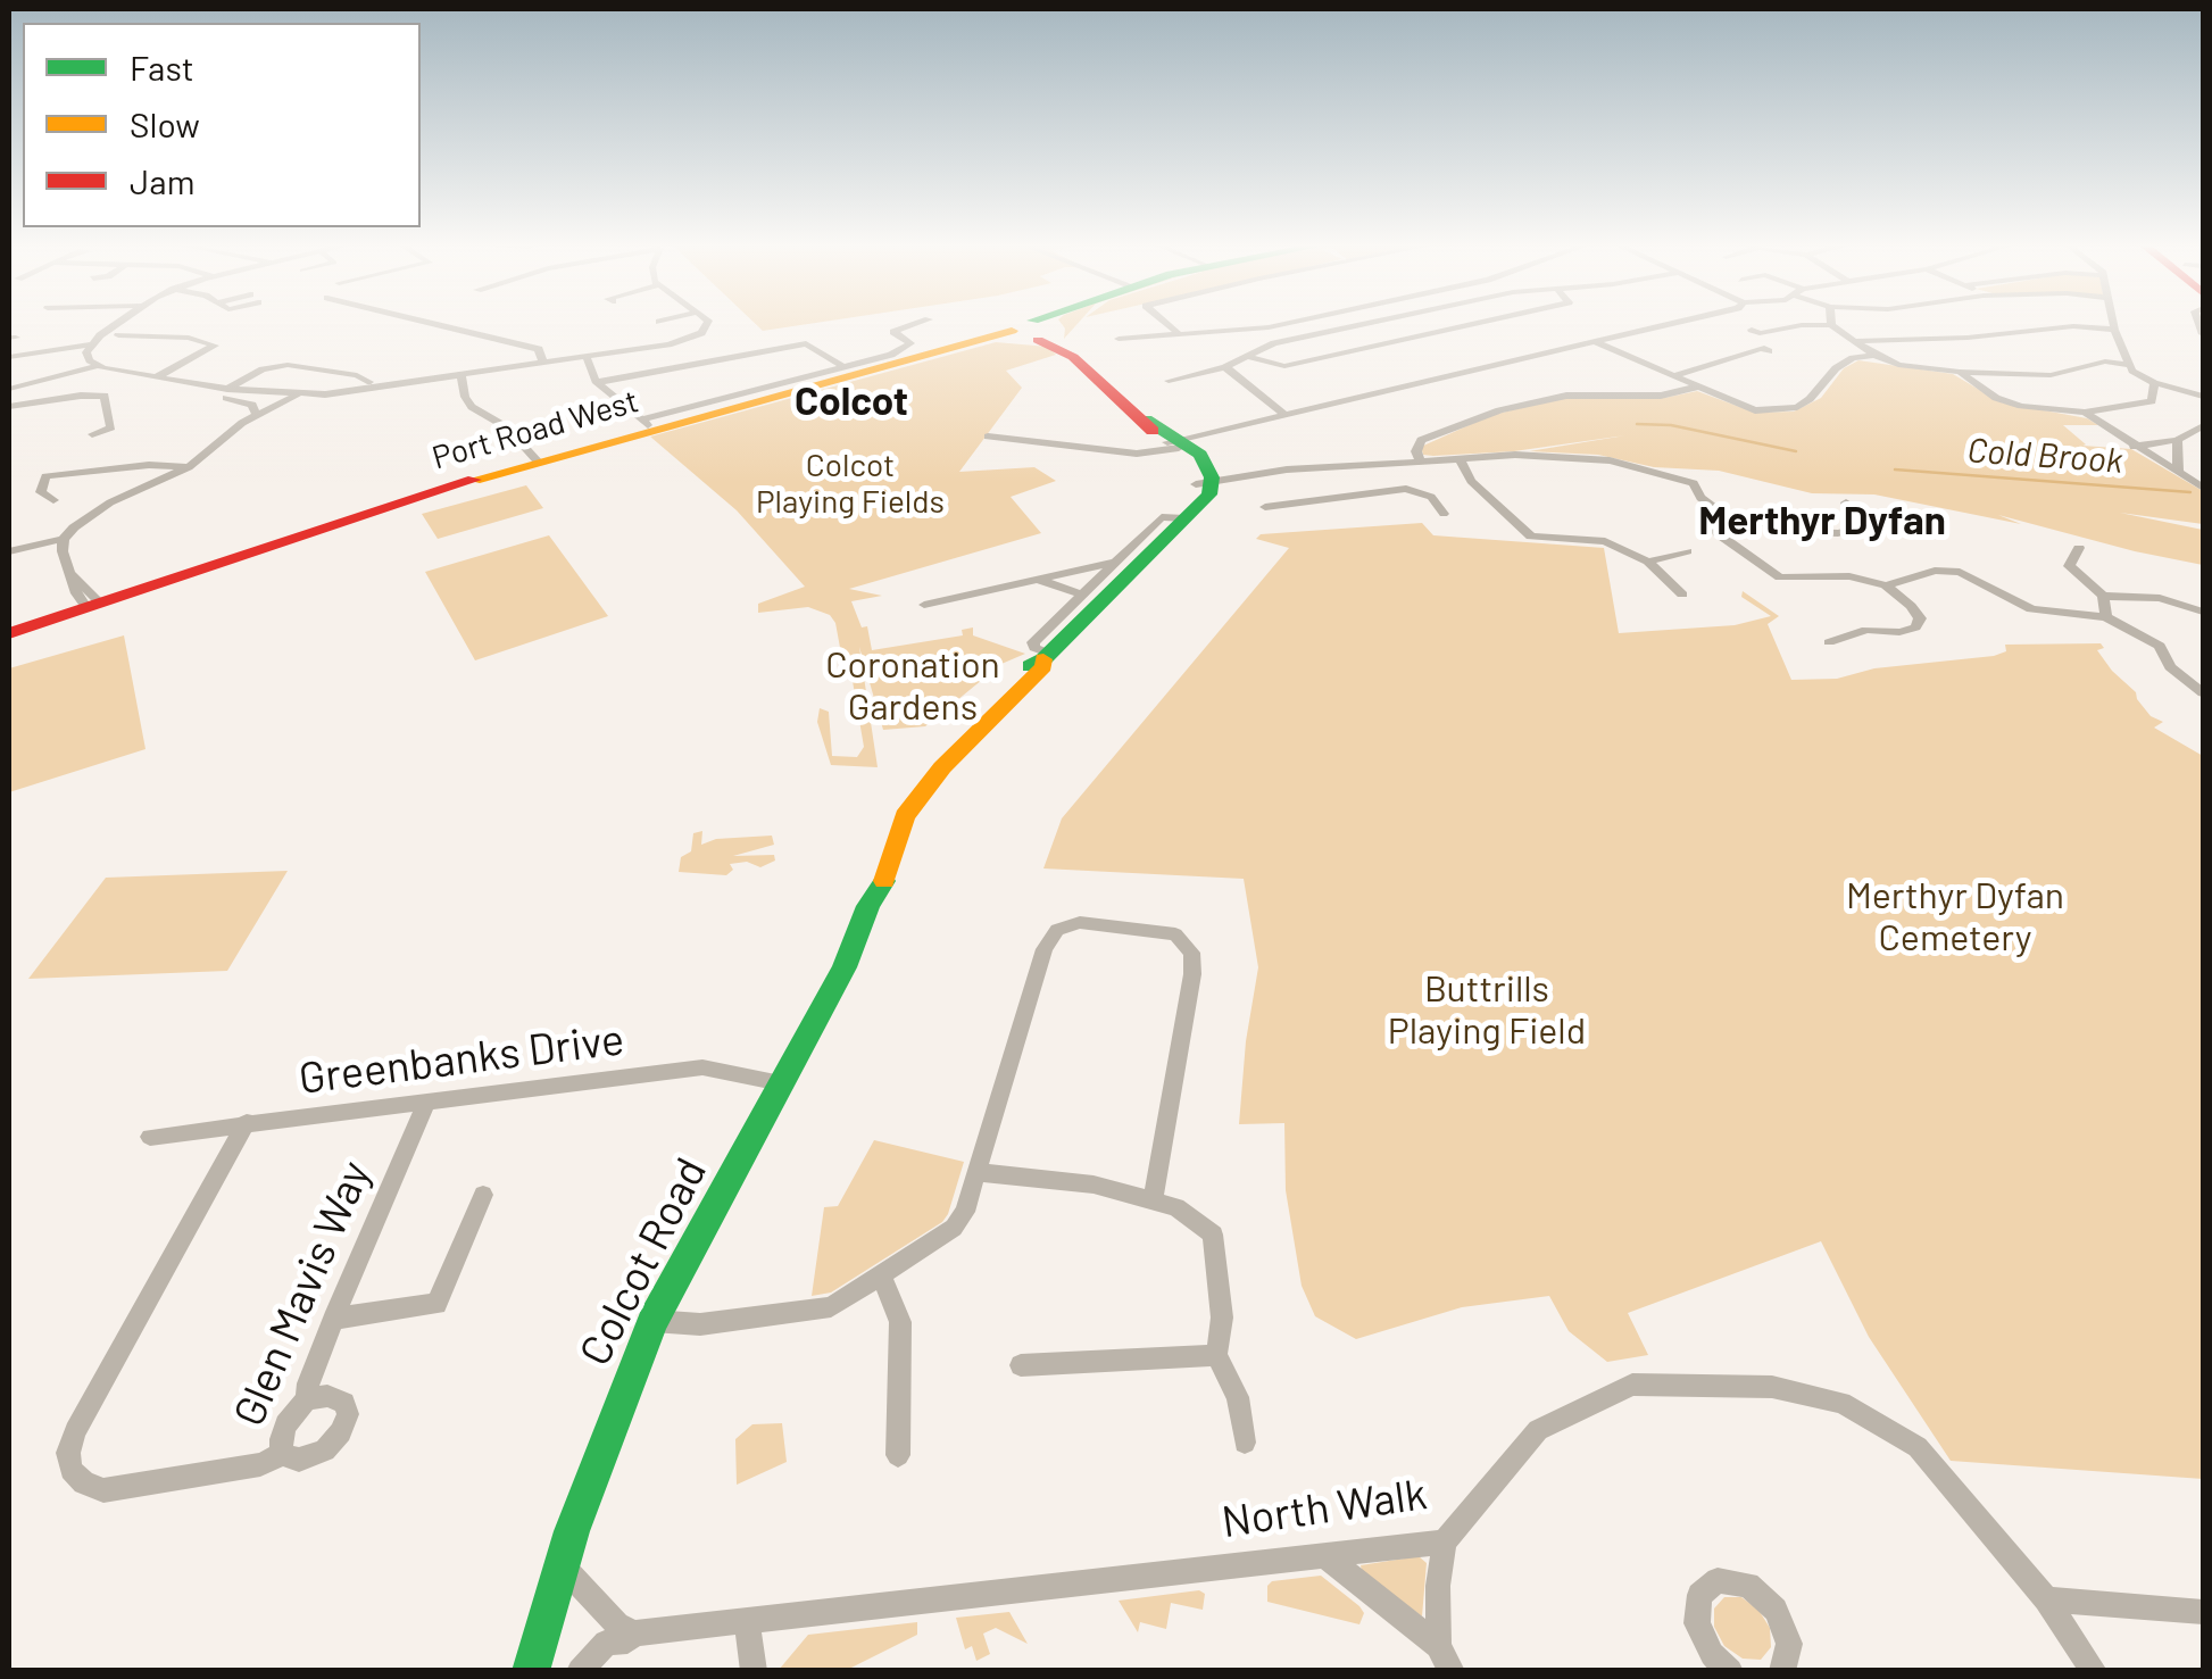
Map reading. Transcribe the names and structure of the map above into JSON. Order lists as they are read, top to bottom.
{
  "streets": {
    "main road": ["Port Road West", "Colcot Road"],
    "street": ["Greenbanks Drive", "Glen Mavis Way", "North Walk"]
  },
  "crossings": [
    ["Greenbanks Drive", "Colcot Road"],
    ["Greenbanks Drive", "Glen Mavis Way"]
  ],
  "districts": ["Colcot", "Merthyr Dyfan"],
  "water": ["Cold Brook"],
  "parks": [
    "Colcot Playing Fields",
    "Coronation Gardens",
    "Merthyr Dyfan Cemetery",
    "Buttrills Playing Field"
  ],
  "legend": ["Fast", "Slow", "Jam"]
}
